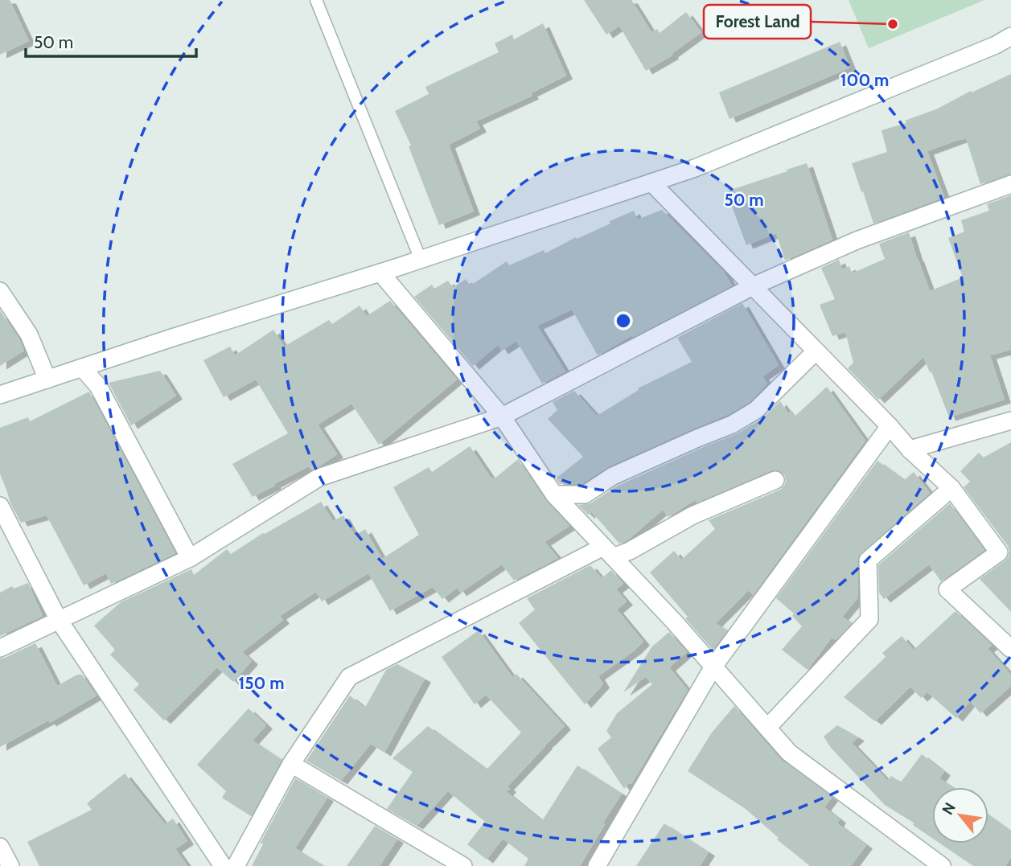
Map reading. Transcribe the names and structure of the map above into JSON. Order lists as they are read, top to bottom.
{
  "places": ["Forest Land"],
  "scale_bar": "50 m",
  "north": "top left",
  "rings": ["100 m", "50 m", "150 m"]
}
